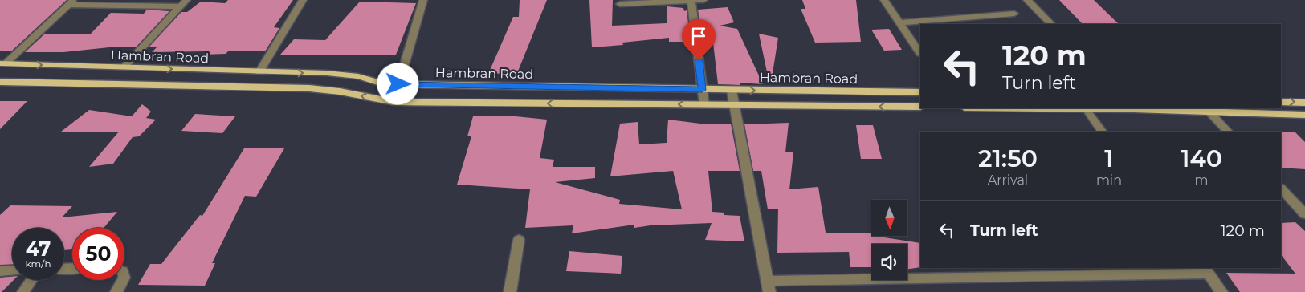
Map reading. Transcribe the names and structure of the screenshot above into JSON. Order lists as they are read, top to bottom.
{
  "streets": {
    "main road": ["Hambran Road"]
  },
  "north": "bottom",
  "page": {
    "turn": ["120 m", "Turn left"],
    "eta": [
      "21:50",
      "Arrival",
      "1",
      "min",
      "140",
      "m"
    ],
    "list": [
      {
        "name": "Turn left",
        "value": "120 m"
      }
    ],
    "speed": "47 km/h",
    "limit": "50"
  }
}
